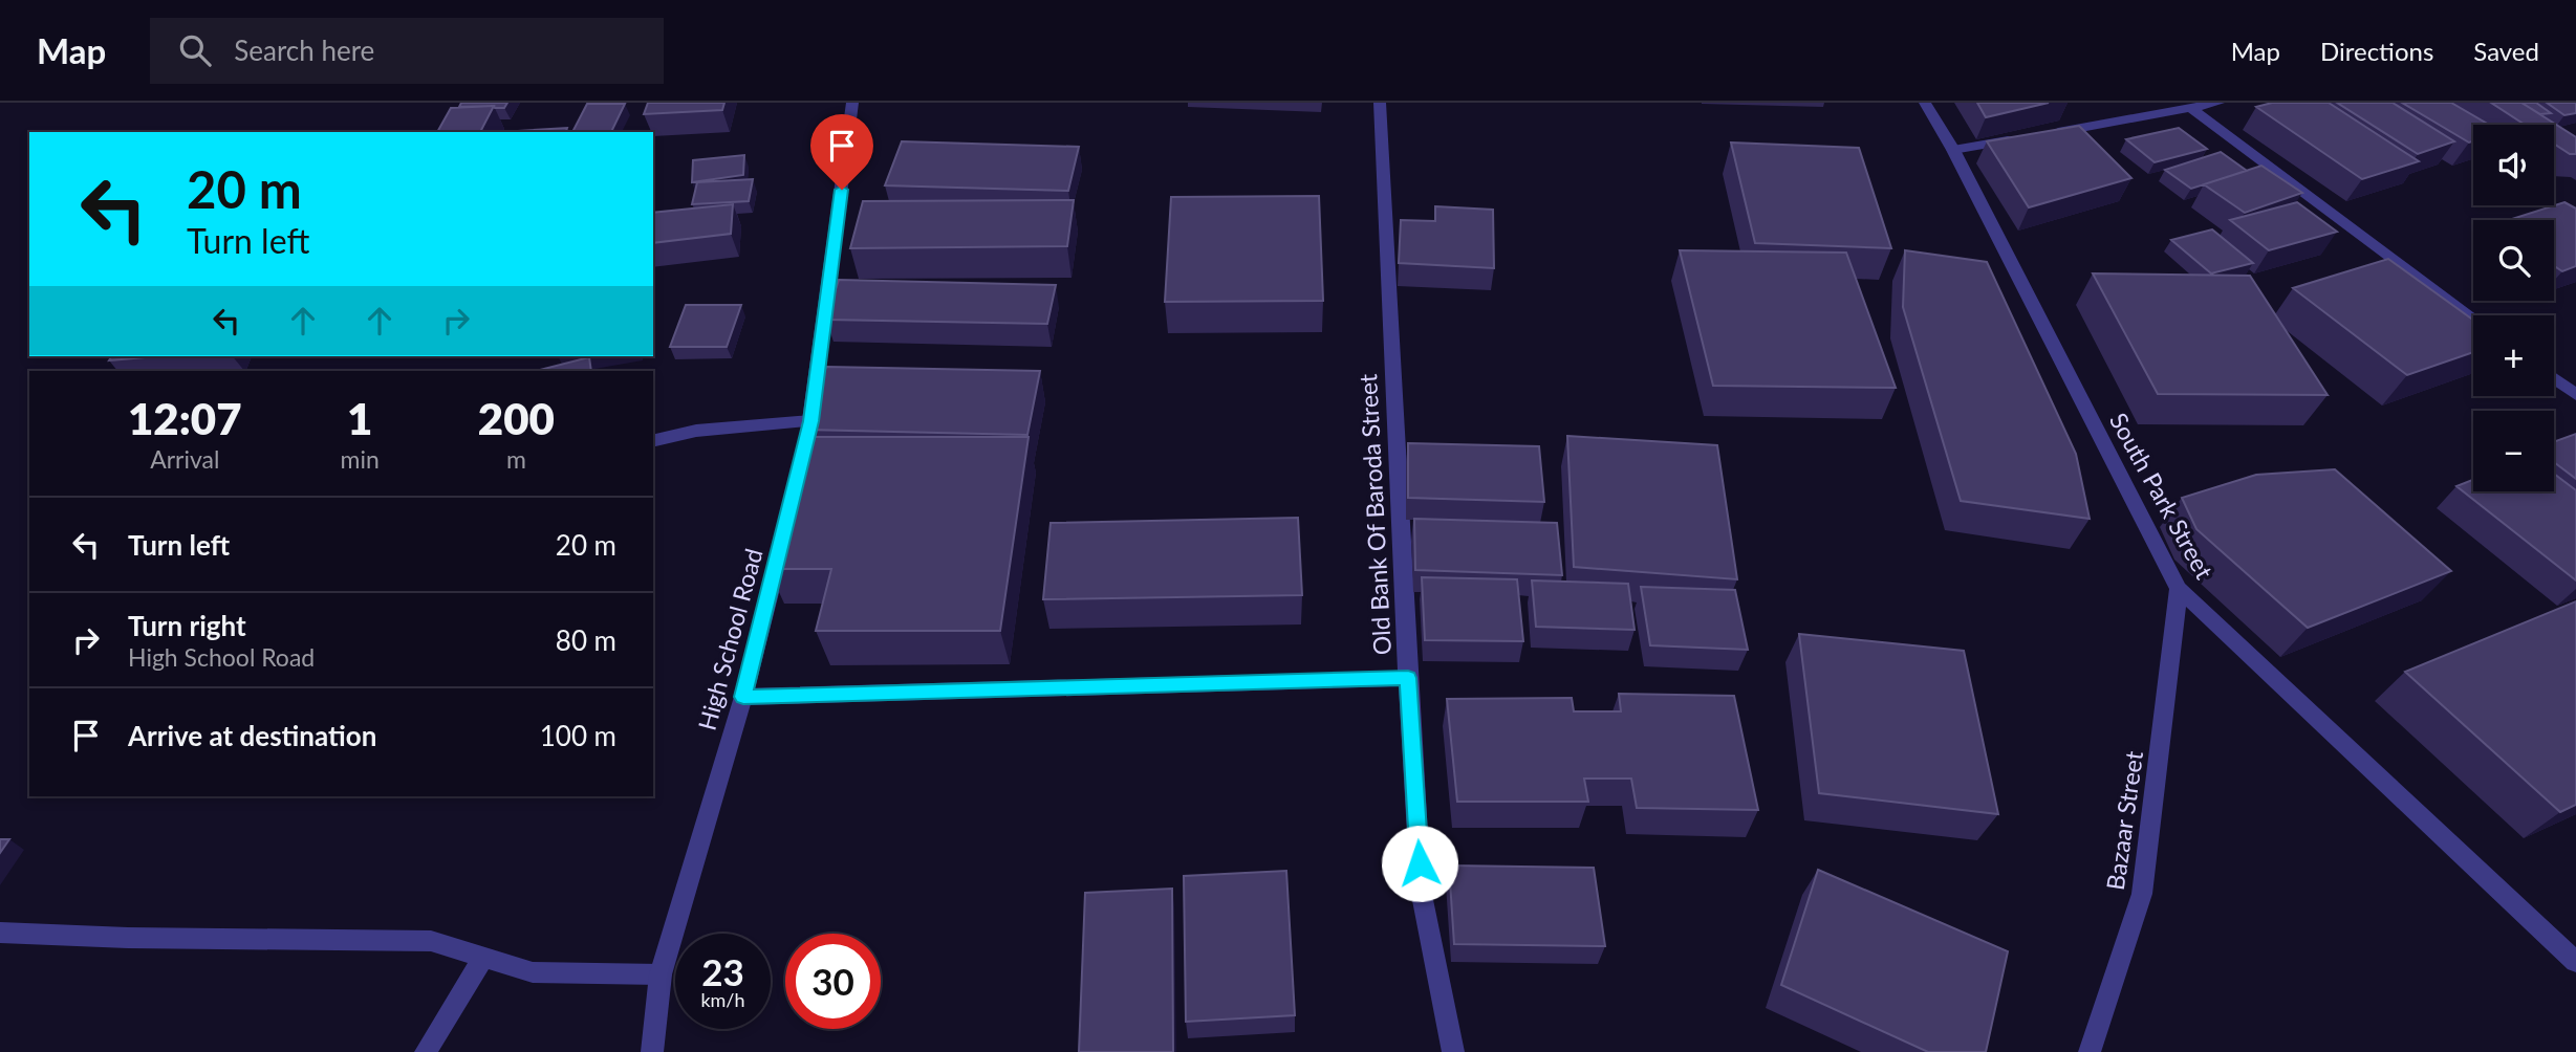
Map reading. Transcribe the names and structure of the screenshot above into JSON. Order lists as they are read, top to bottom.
{
  "streets": {
    "street": [
      "South Park Street",
      "Old Bank Of Baroda Street",
      "High School Road",
      "Bazaar Street"
    ]
  },
  "crossings": [
    ["South Park Street", "Bazaar Street"]
  ],
  "page": {
    "header": "Map",
    "search": "Search here",
    "nav": ["Map", "Directions", "Saved"],
    "map_buttons": ["+", "−"],
    "turn": ["20 m", "Turn left"],
    "eta": [
      "12:07",
      "Arrival",
      "1",
      "min",
      "200",
      "m"
    ],
    "list": [
      {
        "name": "Turn left",
        "value": "20 m"
      },
      {
        "name": "Turn right",
        "note": "High School Road",
        "value": "80 m"
      },
      {
        "name": "Arrive at destination",
        "value": "100 m"
      }
    ],
    "speed": "23 km/h",
    "limit": "30"
  }
}
